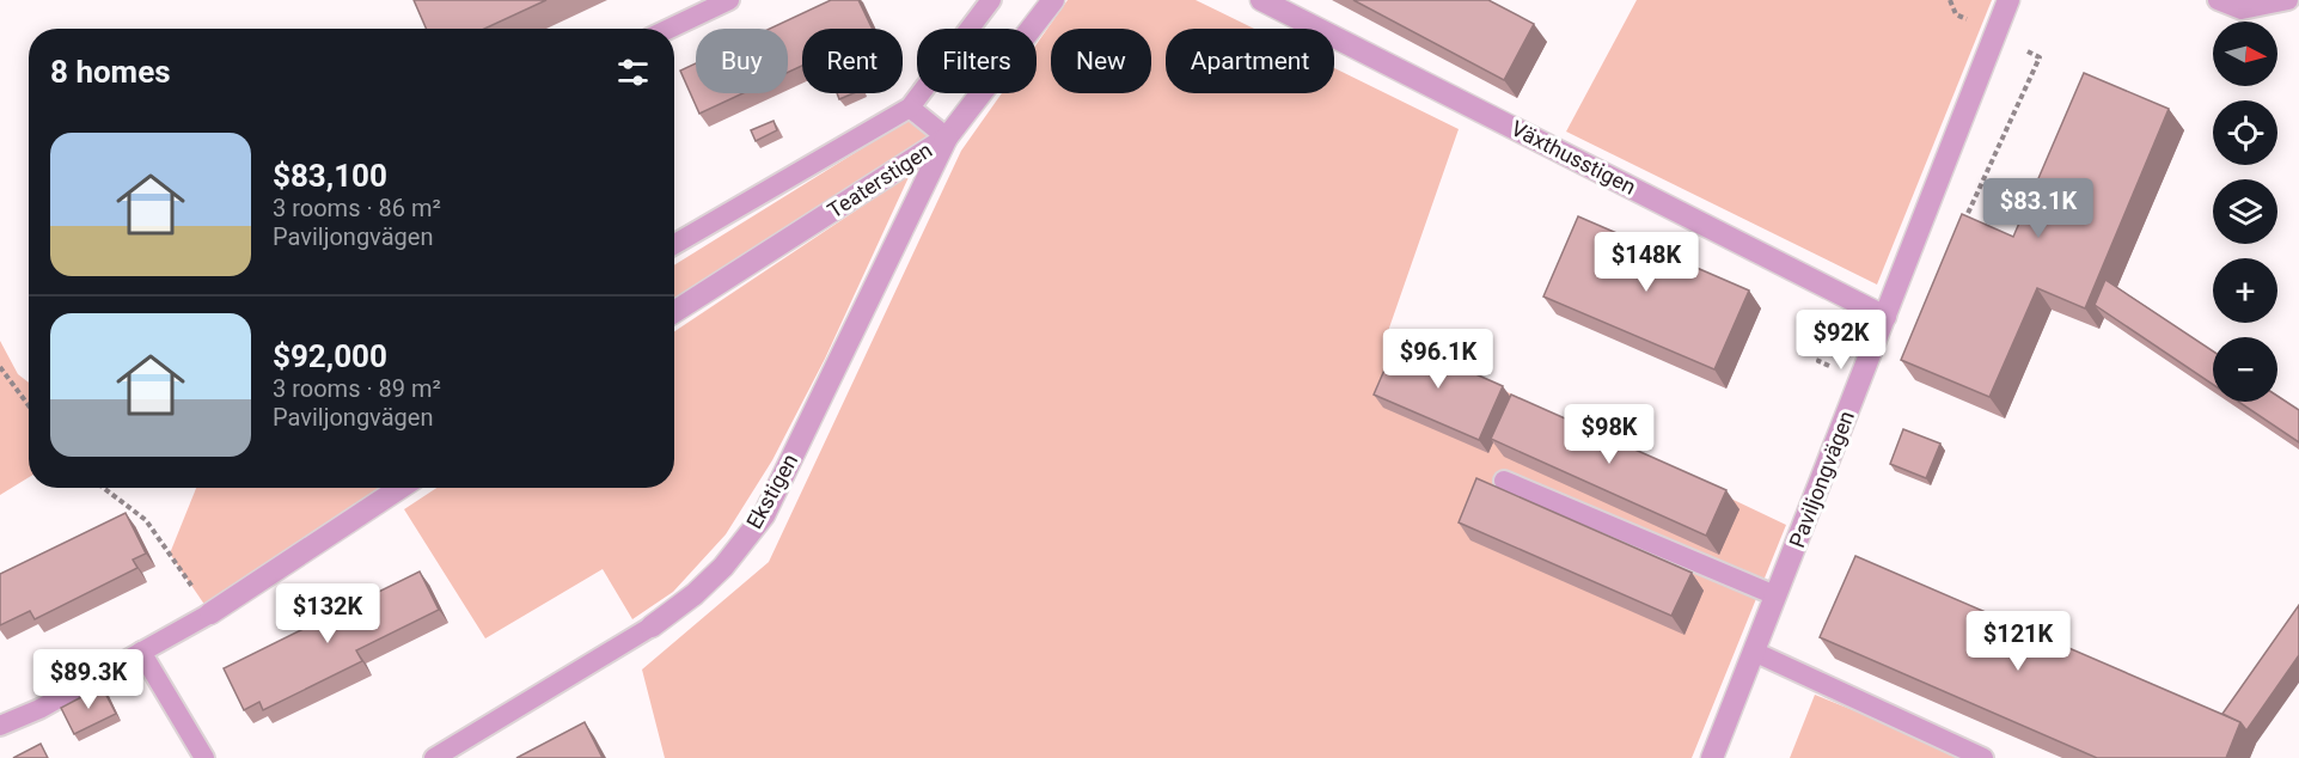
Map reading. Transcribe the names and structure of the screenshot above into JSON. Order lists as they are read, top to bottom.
{
  "streets": {
    "street": [
      "Växthusstigen",
      "Teaterstigen",
      "Paviljongvägen",
      "Ekstigen"
    ]
  },
  "crossings": [
    ["Växthusstigen", "Paviljongvägen"],
    ["Teaterstigen", "Ekstigen"]
  ],
  "north": "right",
  "page": {
    "map_buttons": ["+", "−"],
    "chip": [
      "Buy",
      "Rent",
      "Filters",
      "New",
      "Apartment"
    ],
    "heading": "8 homes",
    "list": [
      {
        "name": "$83,100",
        "note": "3 rooms · 86 m² · Paviljongvägen"
      },
      {
        "name": "$92,000",
        "note": "3 rooms · 89 m² · Paviljongvägen"
      }
    ],
    "price": [
      "$83.1K",
      "$148K",
      "$92K",
      "$96.1K",
      "$98K",
      "$132K",
      "$121K",
      "$89.3K"
    ]
  }
}
